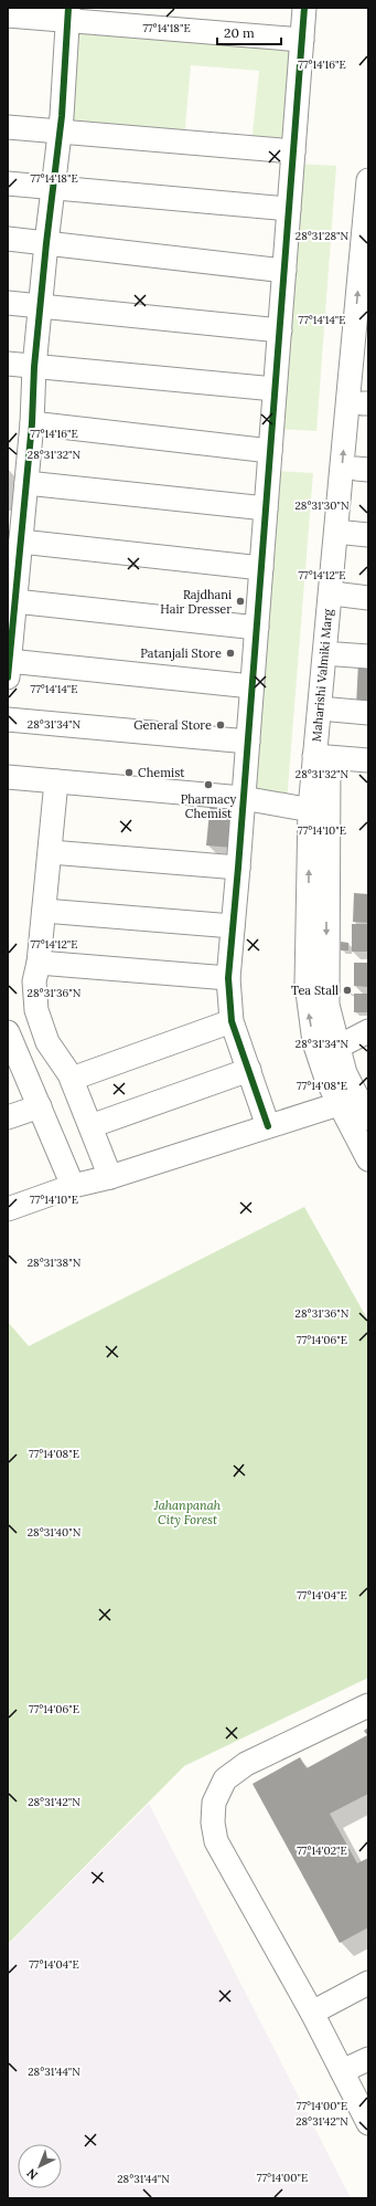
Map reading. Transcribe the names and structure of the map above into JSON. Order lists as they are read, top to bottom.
{
  "streets": {
    "street": ["Maharishi Valmiki Marg"]
  },
  "parks": ["Jahanpanah City Forest"],
  "places": [
    "Rajdhani Hair Dresser",
    "Patanjali Store",
    "General Store",
    "Chemist",
    "Pharmacy Chemist",
    "Tea Stall"
  ],
  "scale_bar": "20 m",
  "north": "bottom left",
  "coordinates": [
    "77°14'18\"E",
    "77°14'16\"E",
    "28°31'28\"N",
    "77°14'14\"E",
    "28°31'32\"N",
    "28°31'30\"N",
    "77°14'12\"E",
    "28°31'34\"N",
    "77°14'10\"E",
    "28°31'36\"N",
    "77°14'08\"E",
    "28°31'38\"N",
    "77°14'06\"E",
    "28°31'40\"N",
    "77°14'04\"E",
    "28°31'42\"N",
    "77°14'02\"E",
    "28°31'44\"N",
    "77°14'00\"E"
  ]
}
